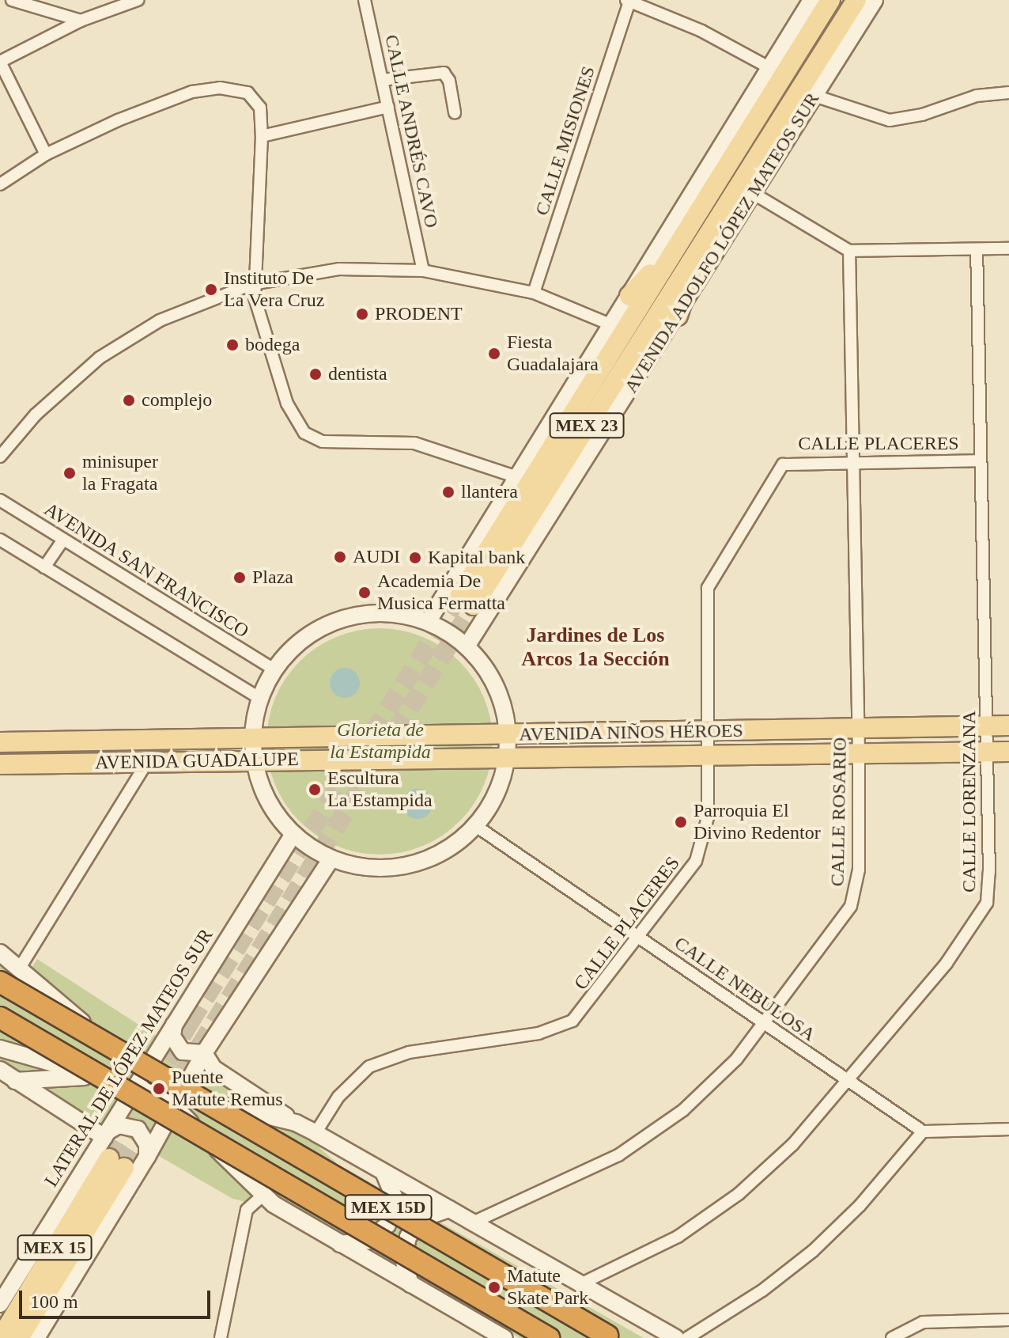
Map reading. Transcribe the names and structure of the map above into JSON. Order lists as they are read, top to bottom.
{
  "streets": {
    "highway": ["MEX 15D"],
    "main road": [
      "AVENIDA ADOLFO LÓPEZ MATEOS SUR",
      "MEX 23",
      "AVENIDA NIÑOS HÉROES",
      "AVENIDA GUADALUPE",
      "LATERAL DE LÓPEZ MATEOS SUR",
      "MEX 15"
    ],
    "street": [
      "CALLE ANDRÉS CAVO",
      "CALLE MISIONES",
      "CALLE PLACERES",
      "AVENIDA SAN FRANCISCO",
      "CALLE LORENZANA",
      "CALLE ROSARIO",
      "CALLE NEBULOSA"
    ]
  },
  "crossings": [
    ["CALLE PLACERES", "AVENIDA NIÑOS HÉROES"],
    ["CALLE PLACERES", "CALLE LORENZANA"],
    ["CALLE PLACERES", "CALLE ROSARIO"],
    ["CALLE PLACERES", "CALLE NEBULOSA"],
    ["AVENIDA NIÑOS HÉROES", "AVENIDA GUADALUPE"],
    ["AVENIDA NIÑOS HÉROES", "CALLE LORENZANA"],
    ["AVENIDA NIÑOS HÉROES", "CALLE ROSARIO"],
    ["CALLE LORENZANA", "CALLE NEBULOSA"],
    ["CALLE ROSARIO", "CALLE NEBULOSA"]
  ],
  "districts": ["Jardines de Los Arcos 1a Sección"],
  "parks": ["Glorieta de la Estampida"],
  "places": [
    "Instituto De La Vera Cruz",
    "PRODENT",
    "bodega",
    "Fiesta Guadalajara",
    "dentista",
    "complejo",
    "minisuper la Fragata",
    "llantera",
    "AUDI",
    "Kapital bank",
    "Plaza",
    "Academia De Musica Fermatta",
    "Escultura La Estampida",
    "Parroquia El Divino Redentor",
    "Puente Matute Remus",
    "Matute Skate Park"
  ],
  "scale_bar": "100 m"
}
